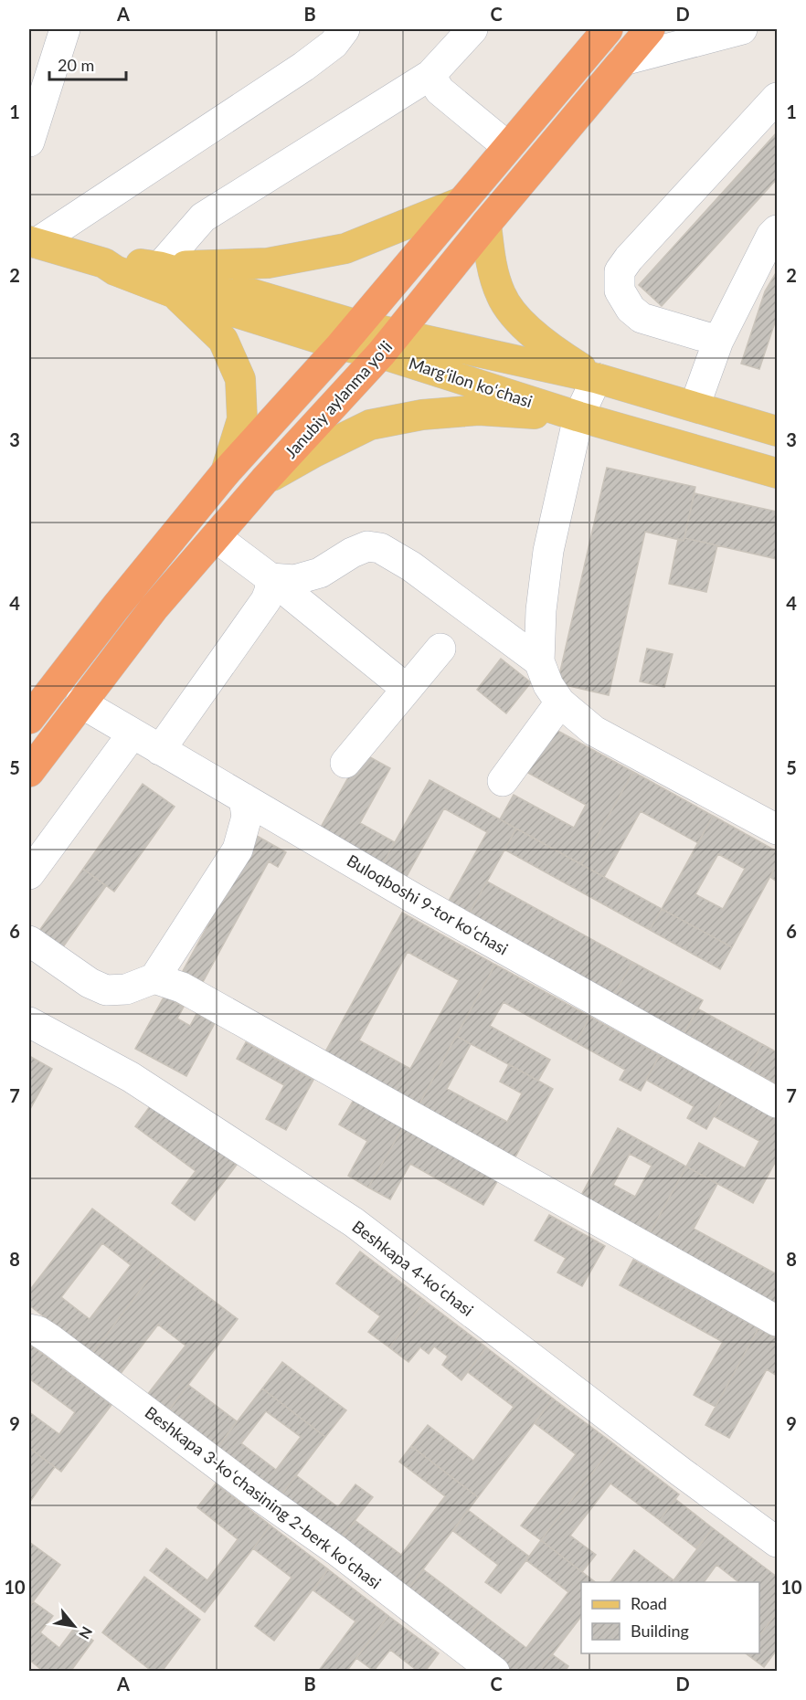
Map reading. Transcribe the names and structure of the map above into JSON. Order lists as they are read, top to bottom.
{
  "streets": {
    "highway": ["Janubiy aylanma yoʻli"],
    "main road": ["Margʻilon koʻchasi"],
    "street": ["Buloqboshi 9-tor koʻchasi", "Beshkapa 4-koʻchasi", "Beshkapa 3-koʻchasining 2-berk koʻchasi"]
  },
  "crossings": [
    ["Margʻilon koʻchasi", "Janubiy aylanma yoʻli"],
    ["Janubiy aylanma yoʻli", "Buloqboshi 9-tor koʻchasi"]
  ],
  "legend": ["Road", "Building"],
  "scale_bar": "20 m",
  "north": "bottom right",
  "grid": {
    "columns": [
      "A",
      "B",
      "C",
      "D"
    ],
    "rows": [
      "1",
      "2",
      "3",
      "4",
      "5",
      "6",
      "7",
      "8",
      "9",
      "10"
    ]
  }
}
